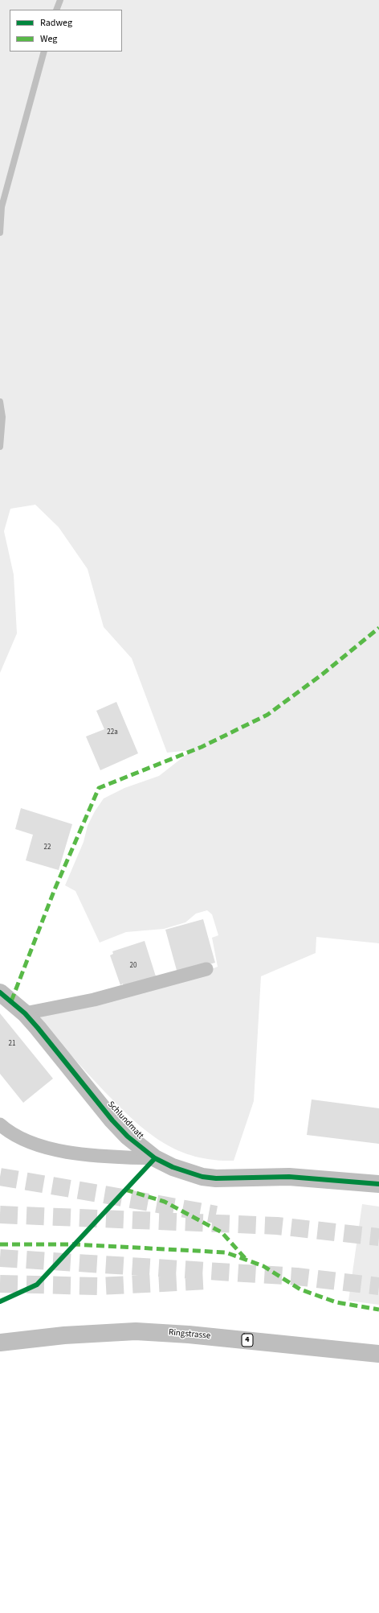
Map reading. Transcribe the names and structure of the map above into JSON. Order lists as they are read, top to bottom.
{
  "streets": {
    "street": ["Schlundmatt", "Ringstrasse", "4"]
  },
  "house_numbers": [
    "22a",
    "22",
    "20",
    "21"
  ],
  "legend": ["Radweg", "Weg"]
}
